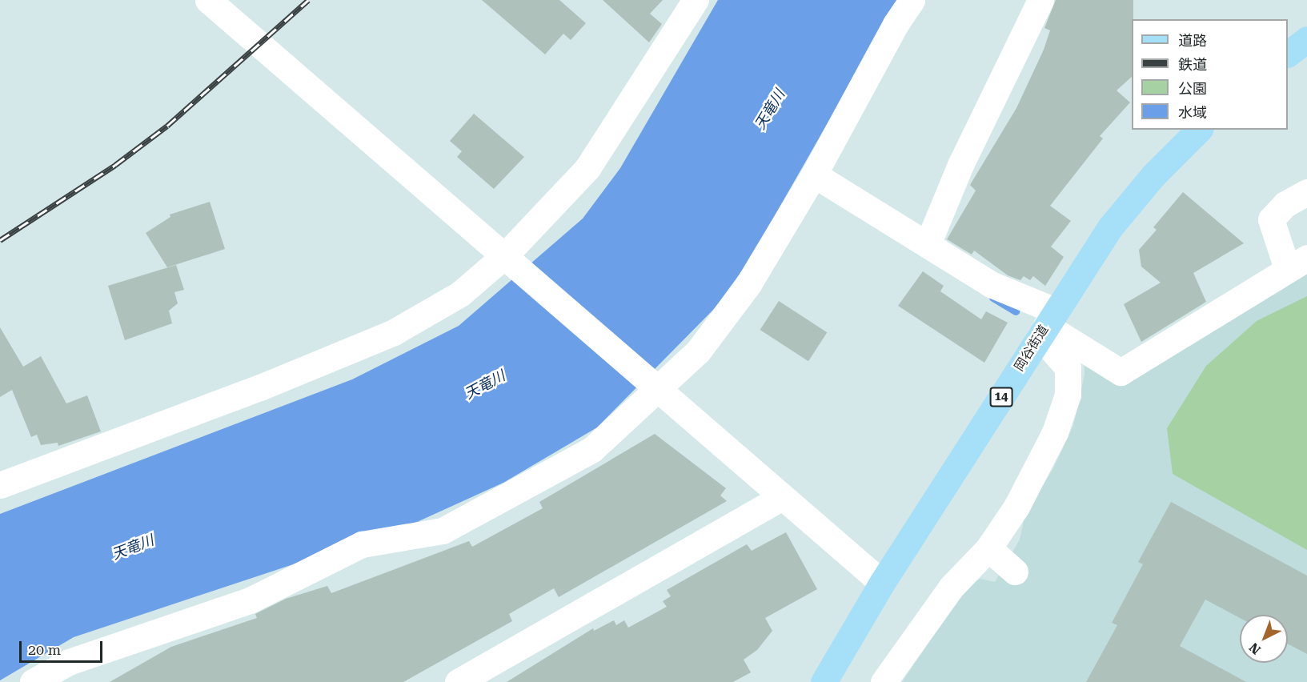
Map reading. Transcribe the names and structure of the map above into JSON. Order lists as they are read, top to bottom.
{
  "streets": {
    "main road": ["岡谷街道", "14"]
  },
  "water": ["天竜川"],
  "legend": [
    "道路",
    "鉄道",
    "公園",
    "水域"
  ],
  "scale_bar": "20 m",
  "north": "bottom left"
}
